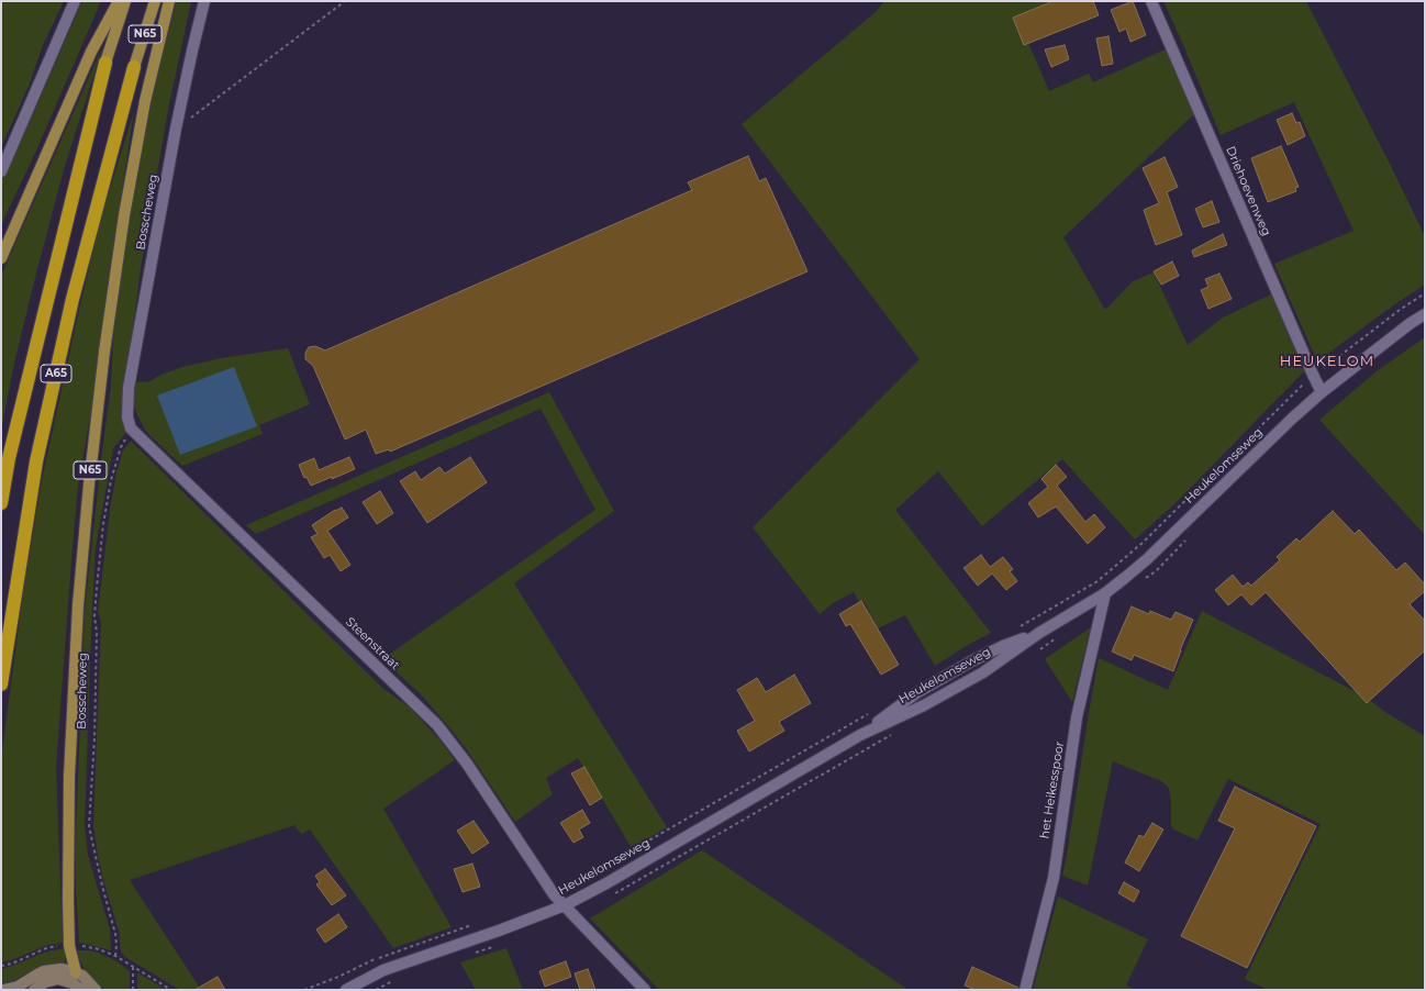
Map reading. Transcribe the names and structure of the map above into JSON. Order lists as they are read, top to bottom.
{
  "streets": {
    "highway": ["A65"],
    "main road": ["N65"],
    "street": [
      "Driehoevenweg",
      "Bosscheweg",
      "Heukelomseweg",
      "Steenstraat",
      "het Heikesspoor"
    ]
  },
  "crossings": [
    ["N65", "A65"],
    ["Driehoevenweg", "Heukelomseweg"],
    ["Bosscheweg", "Steenstraat"],
    ["Heukelomseweg", "Steenstraat"],
    ["Heukelomseweg", "het Heikesspoor"]
  ],
  "districts": ["HEUKELOM"]
}
